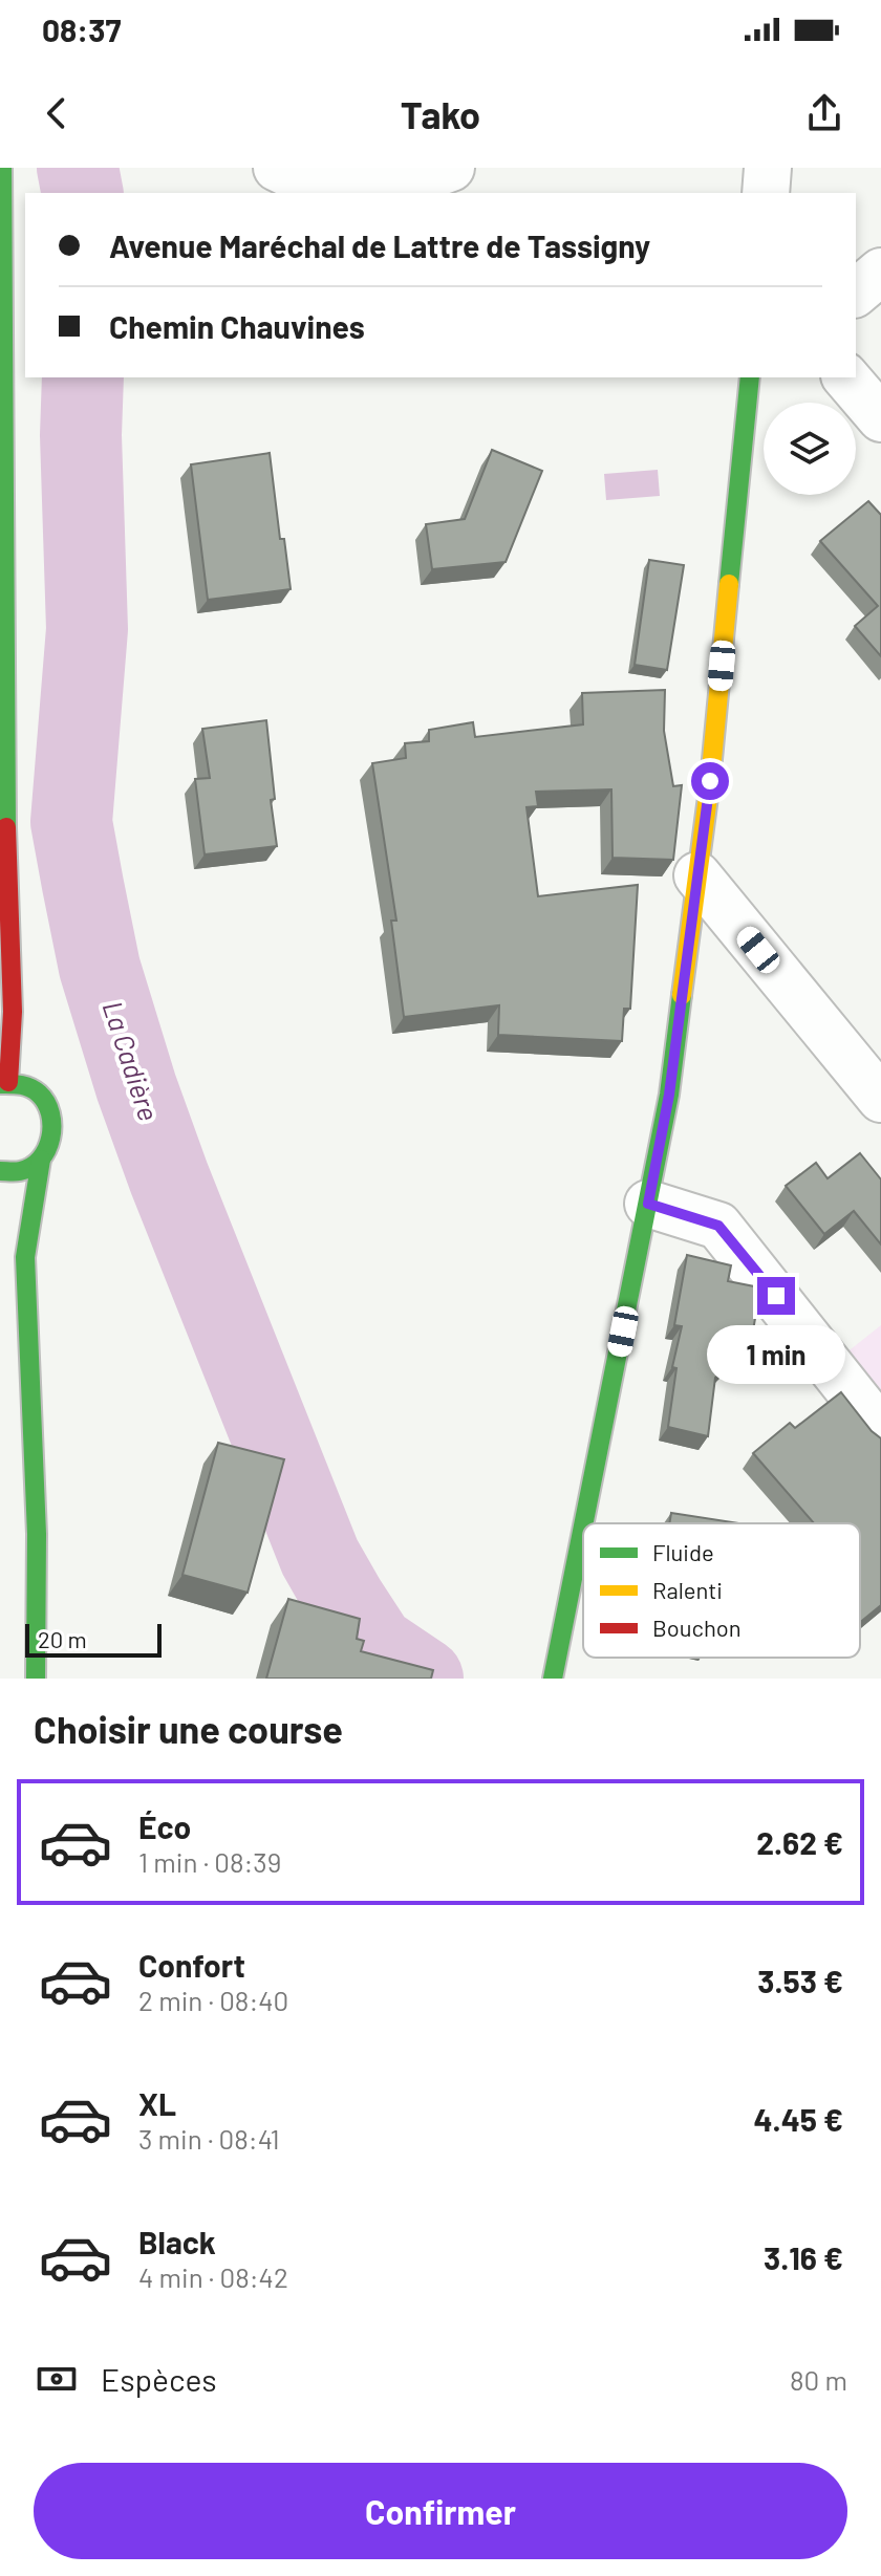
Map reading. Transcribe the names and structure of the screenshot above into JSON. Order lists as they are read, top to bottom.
{
  "water": ["La Cadière"],
  "legend": ["Fluide", "Ralenti", "Bouchon"],
  "scale_bar": "20 m",
  "page": {
    "status": "08:37",
    "header": "Tako",
    "banner": ["Avenue Maréchal de Lattre de Tassigny", "Chemin Chauvines"],
    "bubble": "1 min",
    "scale": "20 m",
    "heading": "Choisir une course",
    "list": [
      {
        "name": "Éco",
        "note": "1 min · 08:39",
        "value": "2.62 €"
      },
      {
        "name": "Confort",
        "note": "2 min · 08:40",
        "value": "3.53 €"
      },
      {
        "name": "XL",
        "note": "3 min · 08:41",
        "value": "4.45 €"
      },
      {
        "name": "Black",
        "note": "4 min · 08:42",
        "value": "3.16 €"
      }
    ],
    "pay": ["Espèces", "80 m"],
    "buttons": "Confirmer"
  }
}
